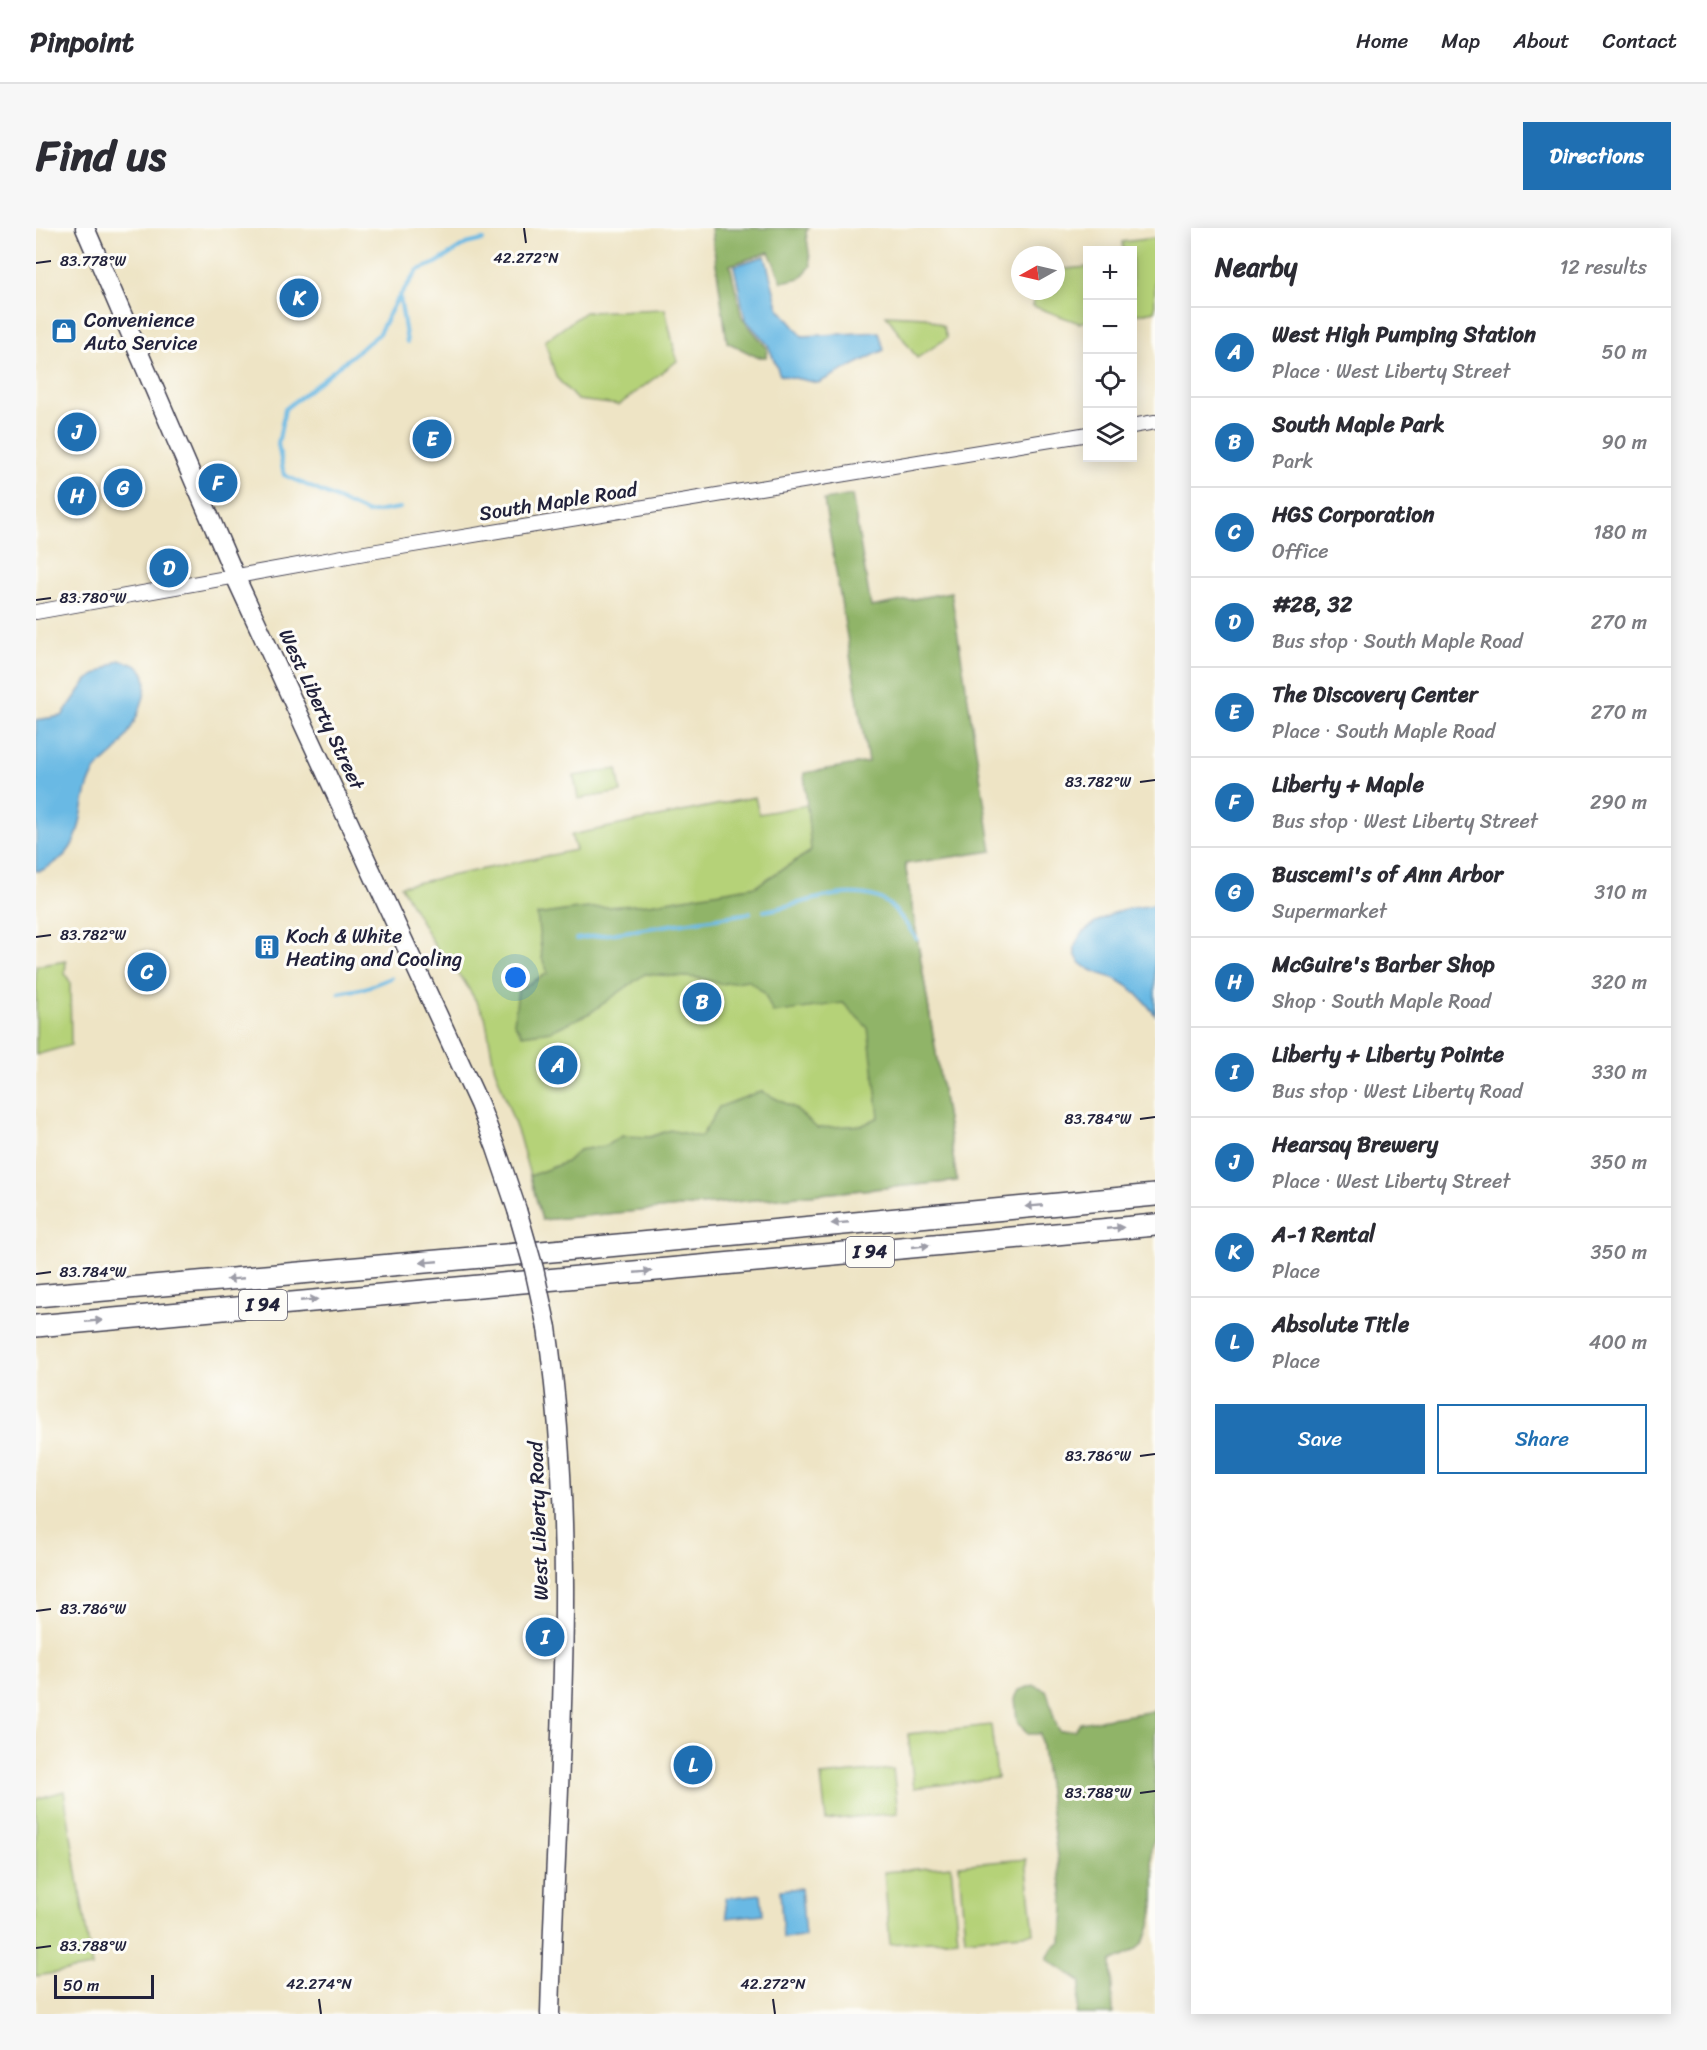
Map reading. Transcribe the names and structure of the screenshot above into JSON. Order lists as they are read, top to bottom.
{
  "streets": {
    "highway": ["I 94"],
    "main road": ["West Liberty Street", "West Liberty Road"],
    "street": ["South Maple Road"]
  },
  "crossings": [
    ["South Maple Road", "West Liberty Street"],
    ["West Liberty Street", "West Liberty Road"]
  ],
  "places": {
    "shop": ["Convenience Auto Service"],
    "building": ["Koch & White Heating and Cooling"]
  },
  "scale_bar": "50 m",
  "north": "left",
  "page": {
    "header": "Pinpoint",
    "nav": [
      "Home",
      "Map",
      "About",
      "Contact"
    ],
    "title": "Find us",
    "buttons": [
      "Directions",
      ["Save", "Share"]
    ],
    "heading": ["Nearby", "12 results"],
    "map_buttons": ["+", "−"],
    "pins": [
      "K",
      "J",
      "E",
      "F",
      "G",
      "H",
      "D",
      "C",
      "B",
      "A",
      "I",
      "L"
    ],
    "list": [
      {
        "mark": "A",
        "name": "West High Pumping Station",
        "note": "Place · West Liberty Street",
        "value": "50 m"
      },
      {
        "mark": "B",
        "name": "South Maple Park",
        "note": "Park",
        "value": "90 m"
      },
      {
        "mark": "C",
        "name": "HGS Corporation",
        "note": "Office",
        "value": "180 m"
      },
      {
        "mark": "D",
        "name": "#28, 32",
        "note": "Bus stop · South Maple Road",
        "value": "270 m"
      },
      {
        "mark": "E",
        "name": "The Discovery Center",
        "note": "Place · South Maple Road",
        "value": "270 m"
      },
      {
        "mark": "F",
        "name": "Liberty + Maple",
        "note": "Bus stop · West Liberty Street",
        "value": "290 m"
      },
      {
        "mark": "G",
        "name": "Buscemi's of Ann Arbor",
        "note": "Supermarket",
        "value": "310 m"
      },
      {
        "mark": "H",
        "name": "McGuire's Barber Shop",
        "note": "Shop · South Maple Road",
        "value": "320 m"
      },
      {
        "mark": "I",
        "name": "Liberty + Liberty Pointe",
        "note": "Bus stop · West Liberty Road",
        "value": "330 m"
      },
      {
        "mark": "J",
        "name": "Hearsay Brewery",
        "note": "Place · West Liberty Street",
        "value": "350 m"
      },
      {
        "mark": "K",
        "name": "A-1 Rental",
        "note": "Place",
        "value": "350 m"
      },
      {
        "mark": "L",
        "name": "Absolute Title",
        "note": "Place",
        "value": "400 m"
      }
    ],
    "scale": "50 m"
  },
  "coordinates": [
    "42.272°N",
    "83.778°W",
    "83.780°W",
    "83.782°W",
    "83.784°W",
    "83.786°W",
    "83.788°W",
    "42.274°N"
  ]
}
